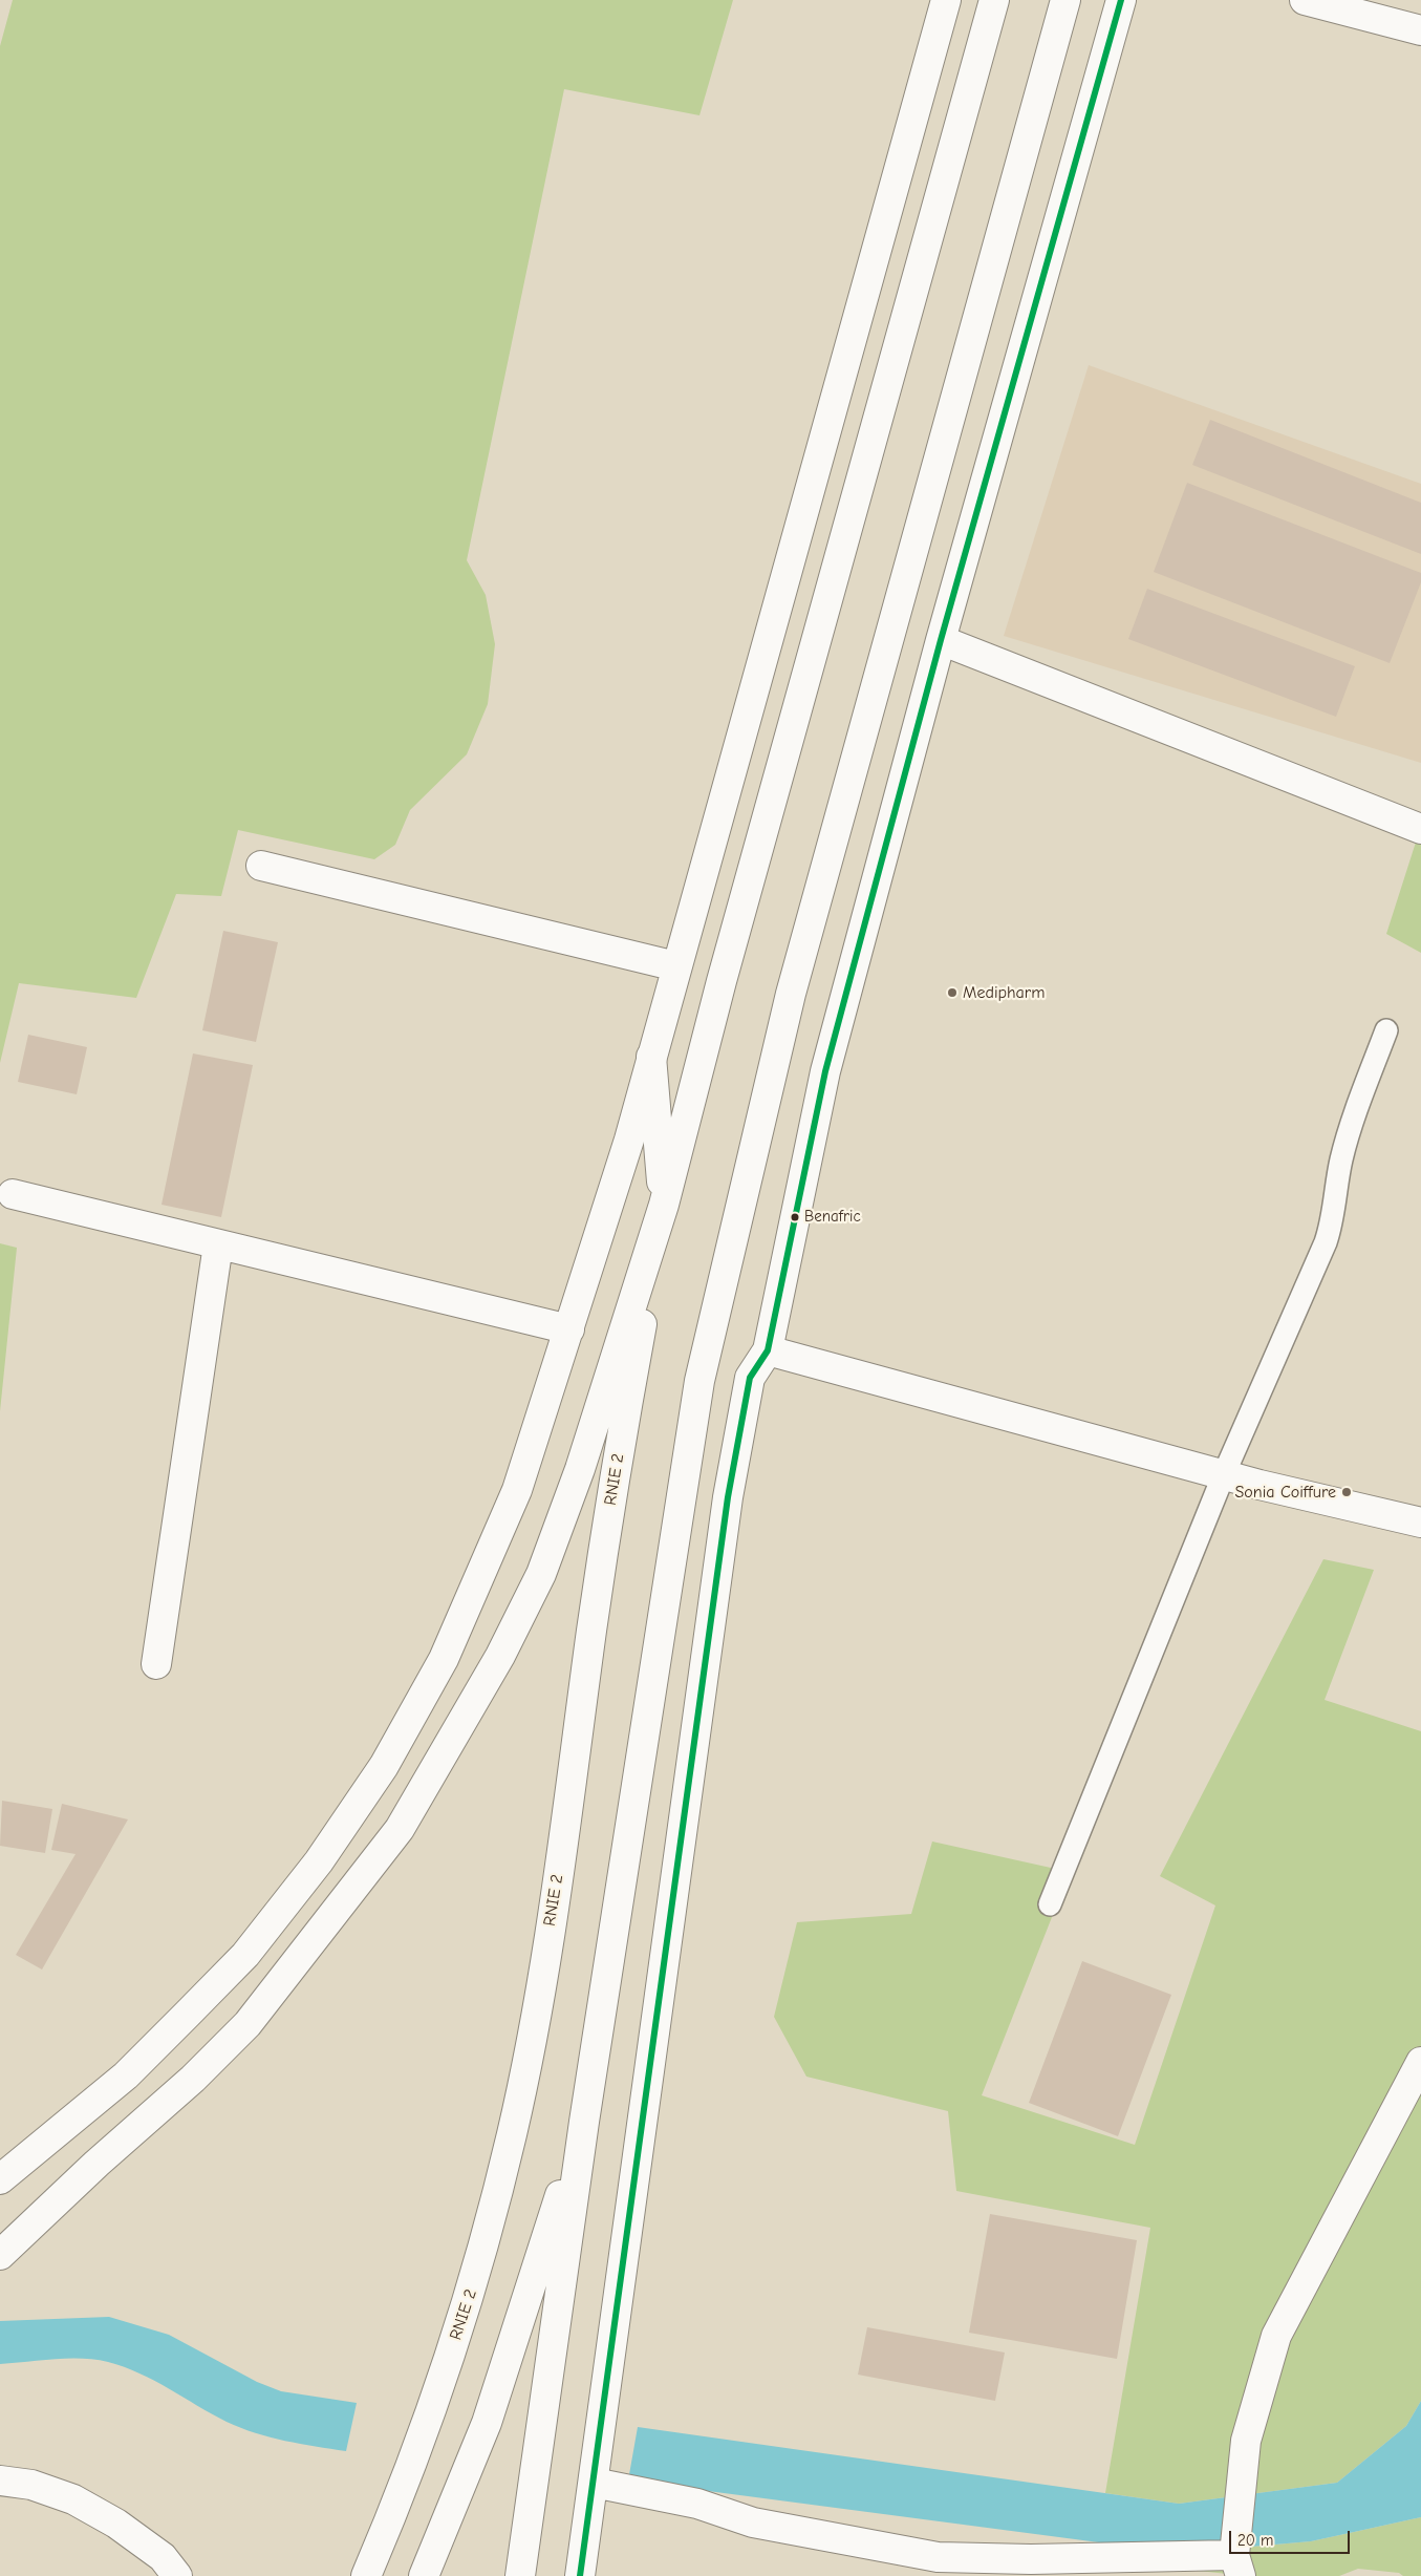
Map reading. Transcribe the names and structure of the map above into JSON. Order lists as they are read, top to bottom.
{
  "streets": {
    "main road": ["RNIE 2"]
  },
  "places": ["Medipharm", "Benafric", "Sonia Coiffure"],
  "scale_bar": "20 m"
}
